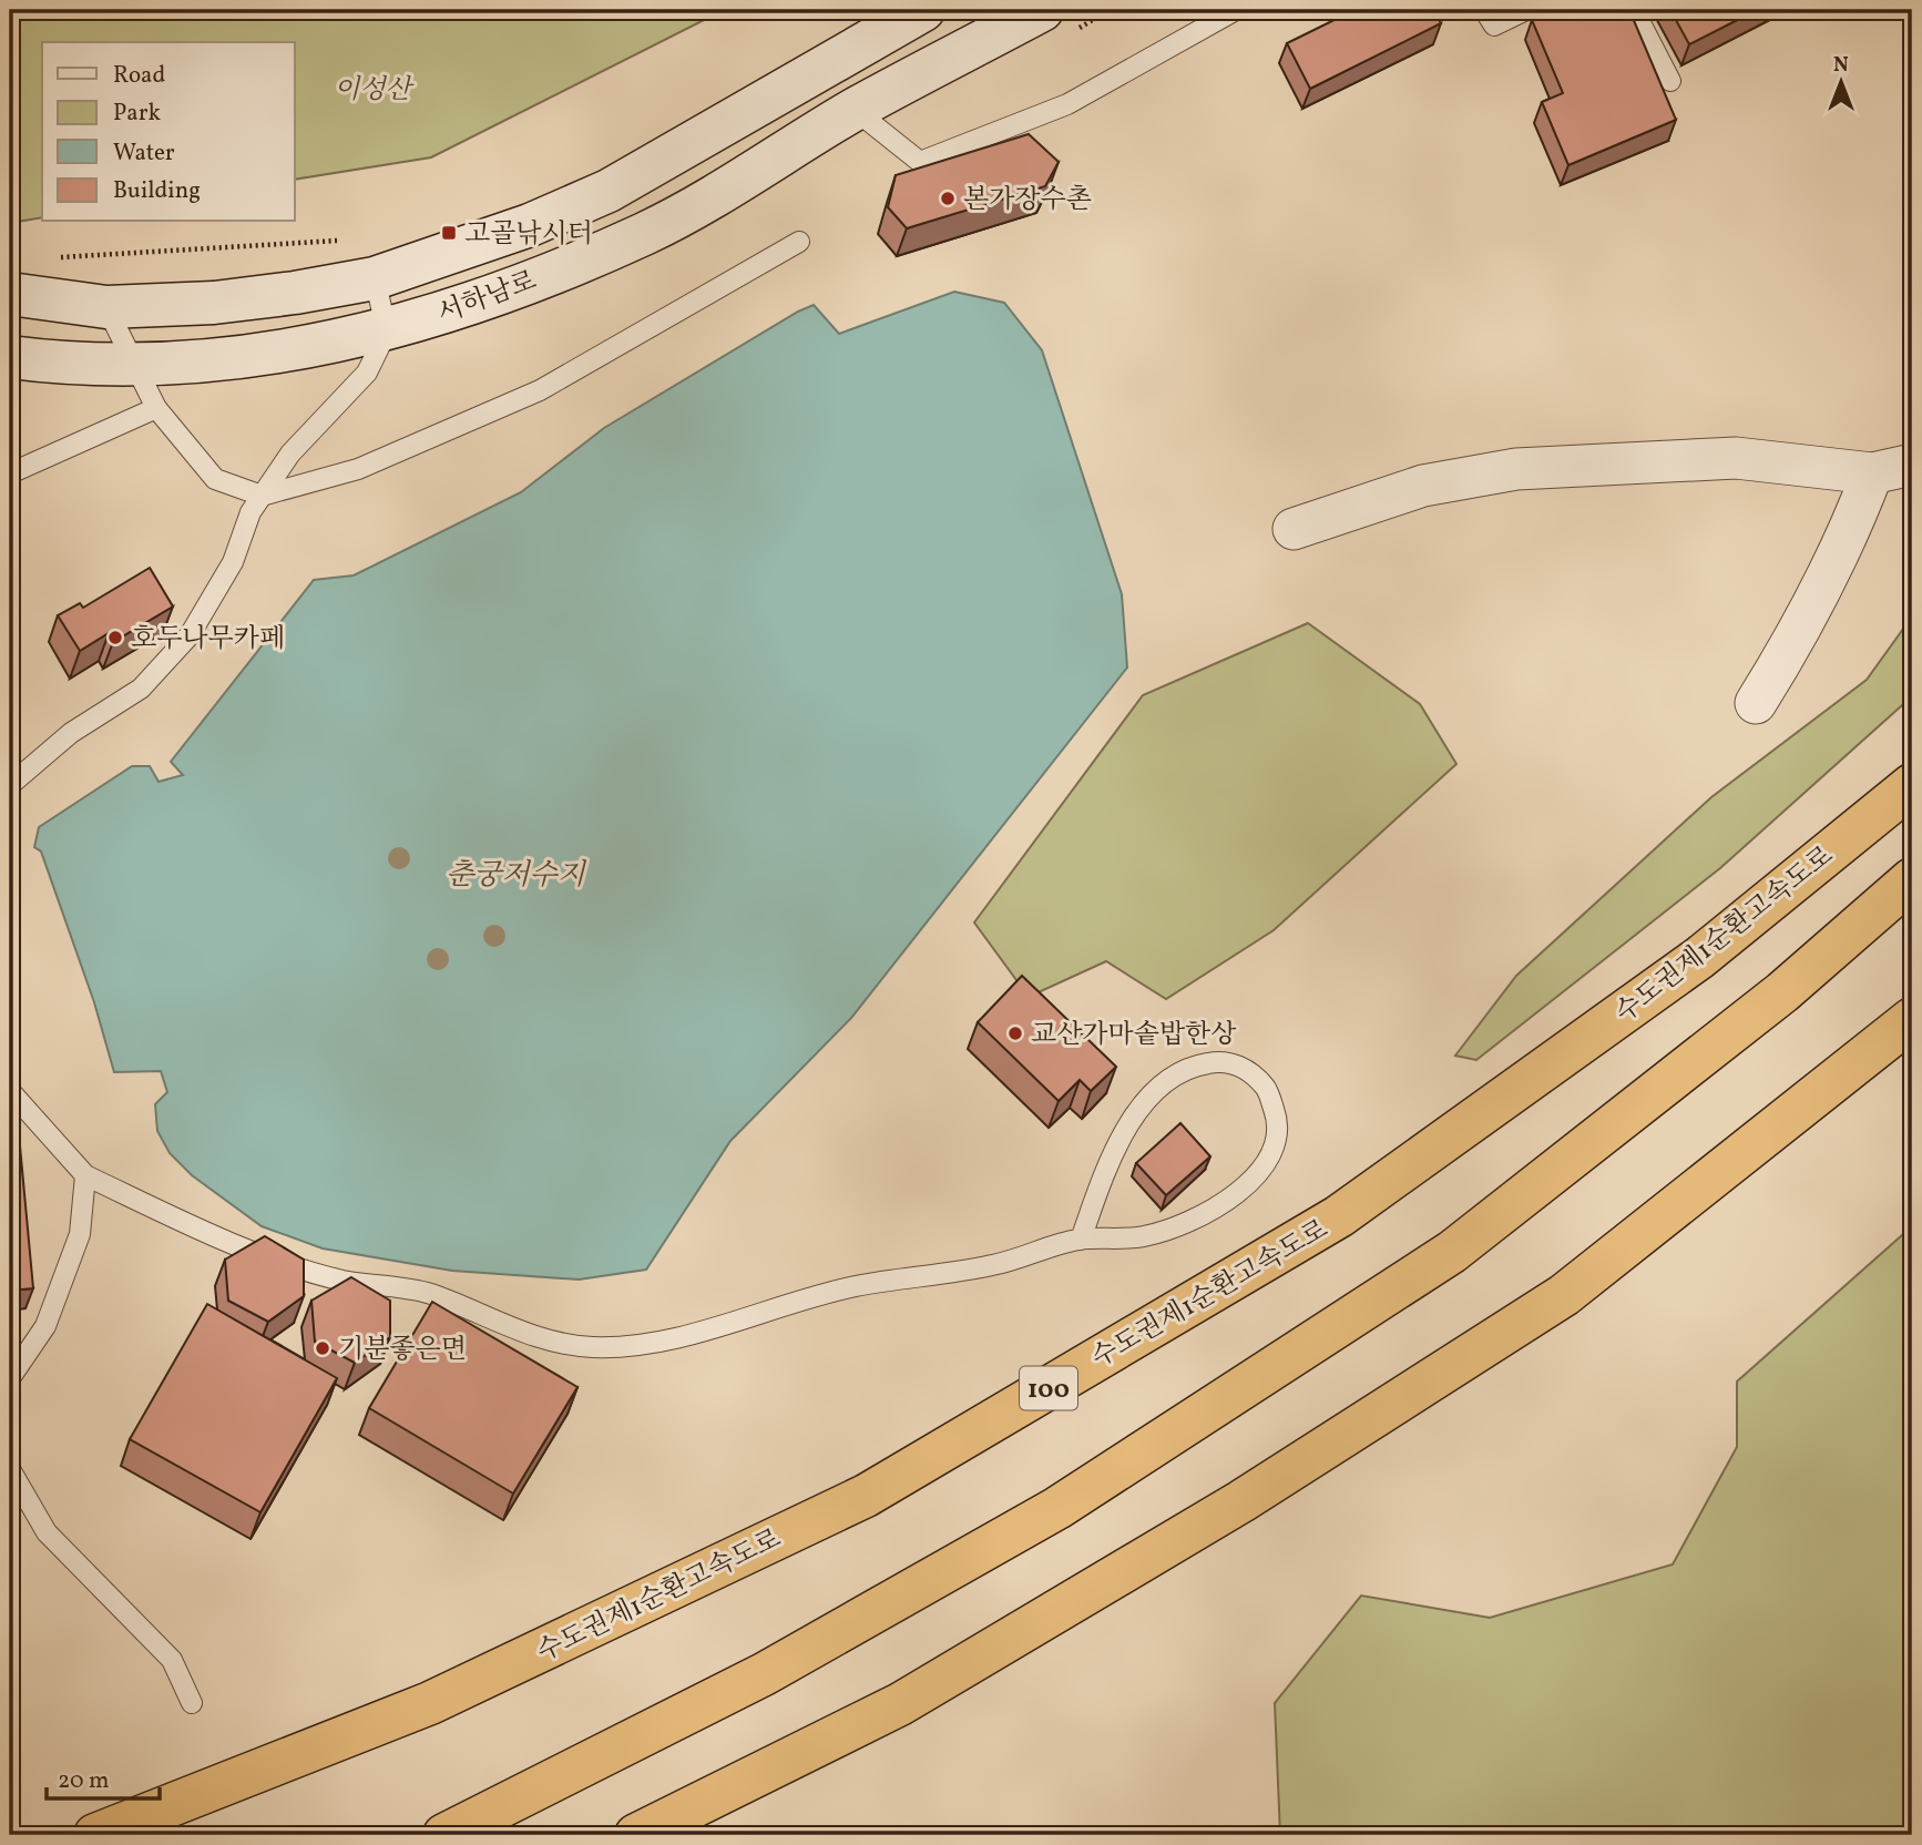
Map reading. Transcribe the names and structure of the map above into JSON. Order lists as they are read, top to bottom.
{
  "streets": {
    "highway": ["수도권제1순환고속도로", "100"],
    "street": ["서하남로"]
  },
  "water": ["춘궁저수지"],
  "parks": ["이성산"],
  "places": {
    "other": [
      "본가장수촌",
      "호두나무카페",
      "교산가마솥밥한상",
      "기분좋은면"
    ],
    "transit": ["고골낚시터"]
  },
  "legend": [
    "Road",
    "Park",
    "Water",
    "Building"
  ],
  "scale_bar": "20 m",
  "north": "top"
}
